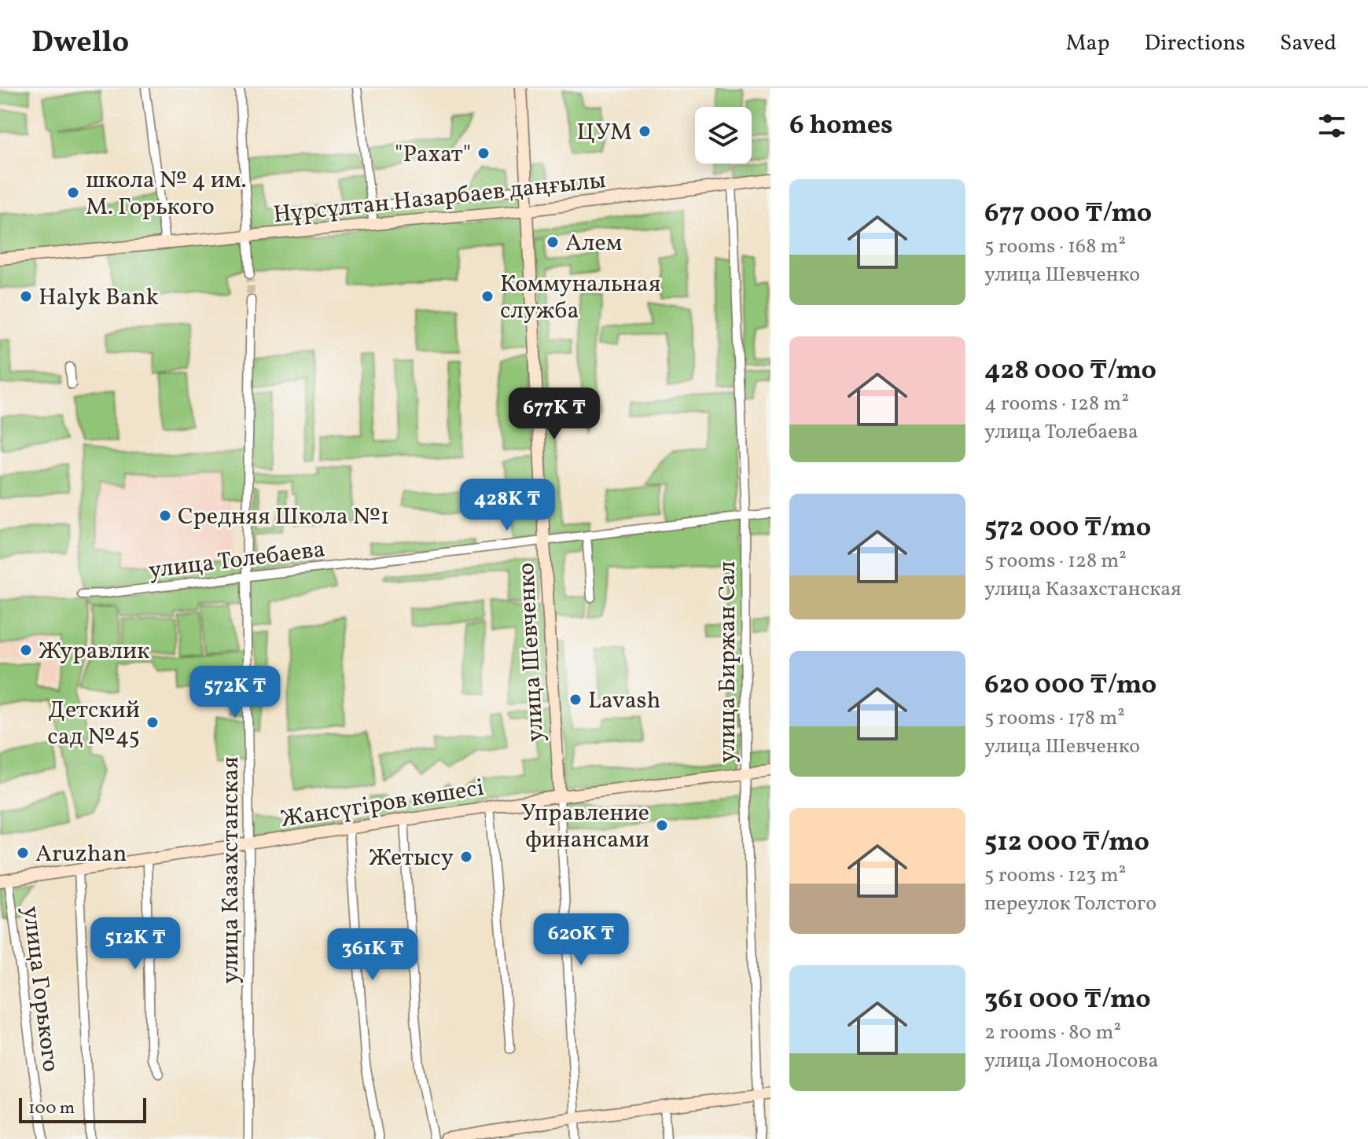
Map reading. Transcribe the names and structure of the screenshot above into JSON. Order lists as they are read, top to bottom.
{
  "streets": {
    "main road": ["Нұрсұлтан Назарбаев даңғылы", "улица Шевченко", "Жансүгіров көшесі"],
    "street": [
      "улица Толебаева",
      "улица Биржан Сал",
      "улица Казахстанская",
      "улица Горького"
    ]
  },
  "crossings": [
    ["Нұрсұлтан Назарбаев даңғылы", "улица Шевченко"],
    ["Нұрсұлтан Назарбаев даңғылы", "улица Биржан Сал"],
    ["улица Толебаева", "улица Шевченко"],
    ["улица Толебаева", "улица Биржан Сал"],
    ["улица Толебаева", "улица Казахстанская"],
    ["улица Шевченко", "Жансүгіров көшесі"],
    ["улица Биржан Сал", "Жансүгіров көшесі"],
    ["Жансүгіров көшесі", "улица Казахстанская"],
    ["Жансүгіров көшесі", "улица Горького"]
  ],
  "places": [
    "ЦУМ",
    "\"Рахат\"",
    "школа № 4 им. М. Горького",
    "Алем",
    "Halyk Bank",
    "Коммунальная служба",
    "Средняя Школа №1",
    "Журавлик",
    "Lavash",
    "Детский сад №45",
    "Управление финансами",
    "Aruzhan",
    "Жетысу"
  ],
  "scale_bar": "100 m",
  "page": {
    "header": "Dwello",
    "nav": ["Map", "Directions", "Saved"],
    "heading": "6 homes",
    "list": [
      {
        "name": "677 000 ₸/mo",
        "note": "5 rooms · 168 m² · улица Шевченко"
      },
      {
        "name": "428 000 ₸/mo",
        "note": "4 rooms · 128 m² · улица Толебаева"
      },
      {
        "name": "572 000 ₸/mo",
        "note": "5 rooms · 128 m² · улица Казахстанская"
      },
      {
        "name": "620 000 ₸/mo",
        "note": "5 rooms · 178 m² · улица Шевченко"
      },
      {
        "name": "512 000 ₸/mo",
        "note": "5 rooms · 123 m² · переулок Толстого"
      },
      {
        "name": "361 000 ₸/mo",
        "note": "2 rooms · 80 m² · улица Ломоносова"
      }
    ],
    "price": [
      "677K ₸",
      "428K ₸",
      "572K ₸",
      "620K ₸",
      "512K ₸",
      "361K ₸"
    ],
    "scale": "100 m"
  }
}
